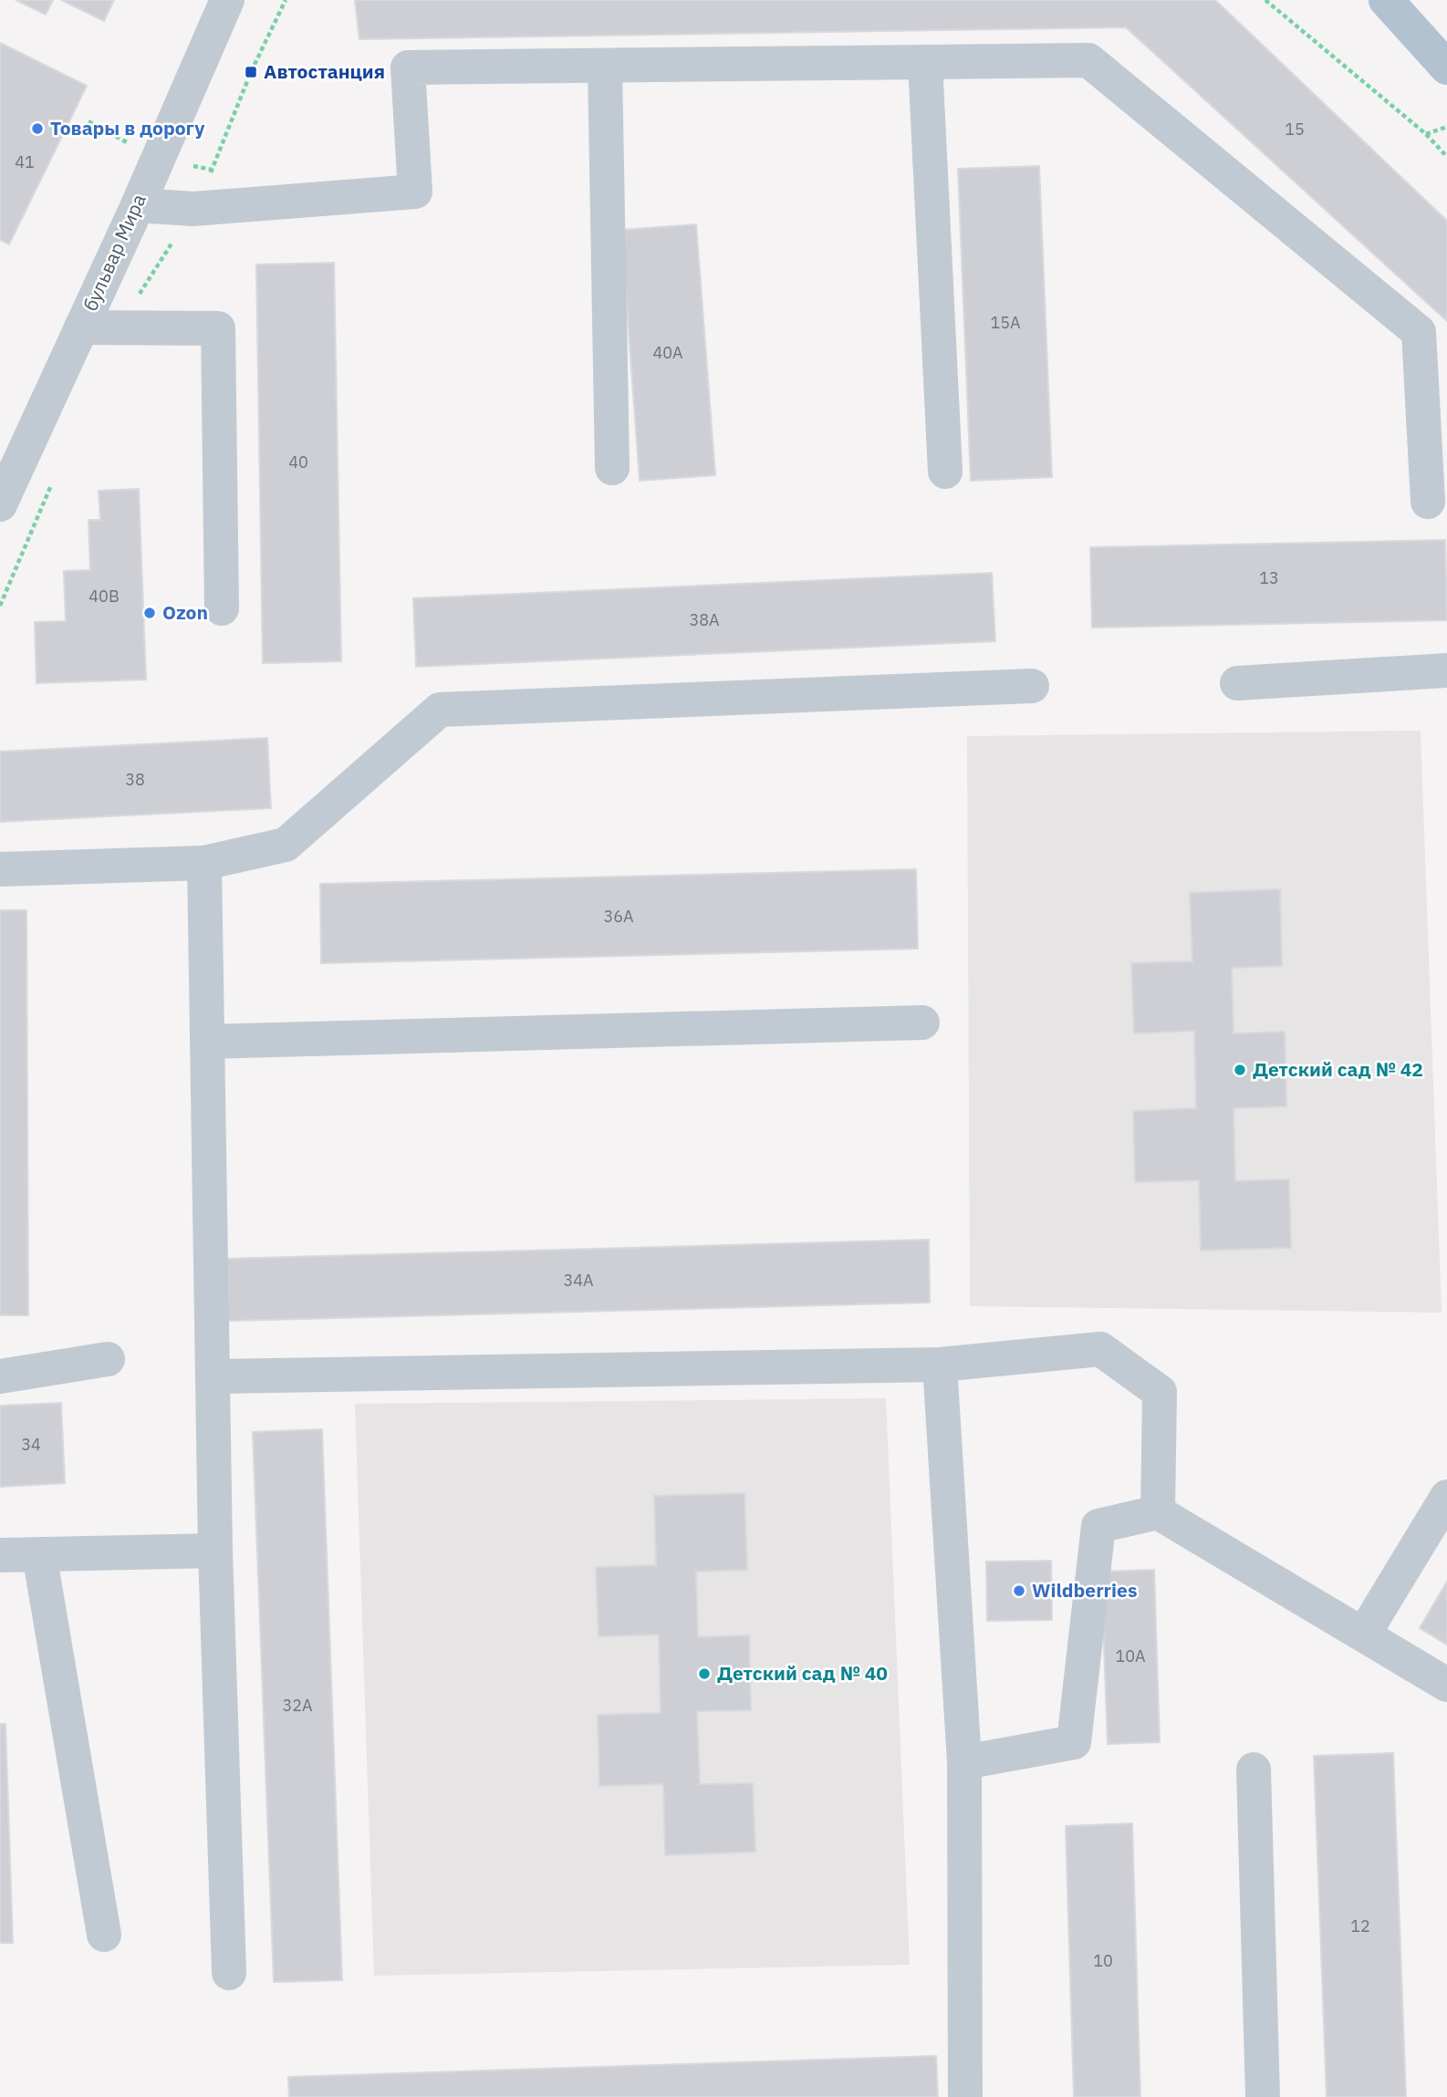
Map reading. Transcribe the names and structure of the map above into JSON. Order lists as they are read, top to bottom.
{
  "streets": {
    "street": ["бульвар Мира"]
  },
  "places": {
    "transit": ["Автостанция"],
    "other": [
      "Товары в дорогу",
      "Ozon",
      "Детский сад № 42",
      "Wildberries",
      "Детский сад № 40"
    ]
  },
  "house_numbers": [
    "15",
    "41",
    "15А",
    "40А",
    "40",
    "13",
    "40В",
    "38А",
    "38",
    "36А",
    "34А",
    "34",
    "10А",
    "32А",
    "12",
    "10"
  ]
}
